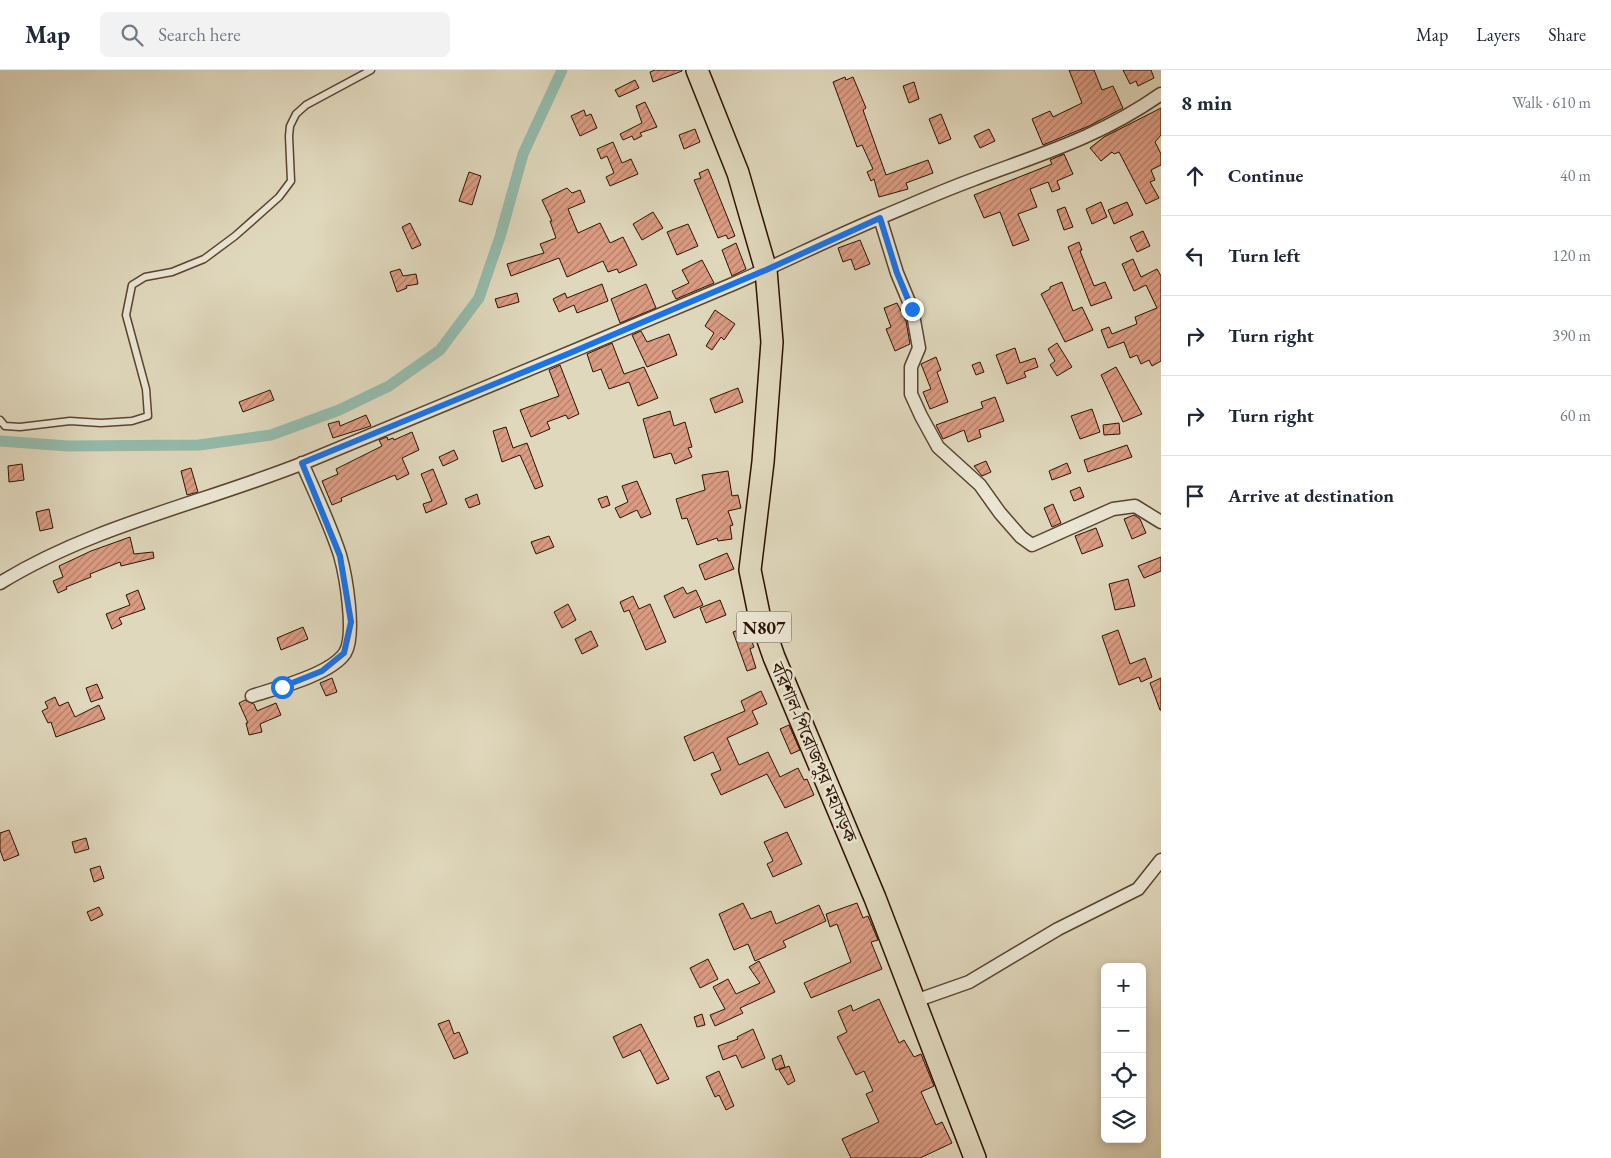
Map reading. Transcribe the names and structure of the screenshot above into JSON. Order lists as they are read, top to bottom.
{
  "streets": {
    "highway": ["N807", "বরিশাল-পিরোজপুর মহাসড়ক"]
  },
  "page": {
    "header": "Map",
    "search": "Search here",
    "nav": ["Map", "Layers", "Share"],
    "heading": ["8 min", "Walk · 610 m"],
    "list": [
      ["Continue", "40 m"],
      ["Turn left", "120 m"],
      ["Turn right", "390 m"],
      ["Turn right", "60 m"],
      "Arrive at destination"
    ],
    "map_buttons": ["+", "−"]
  }
}
